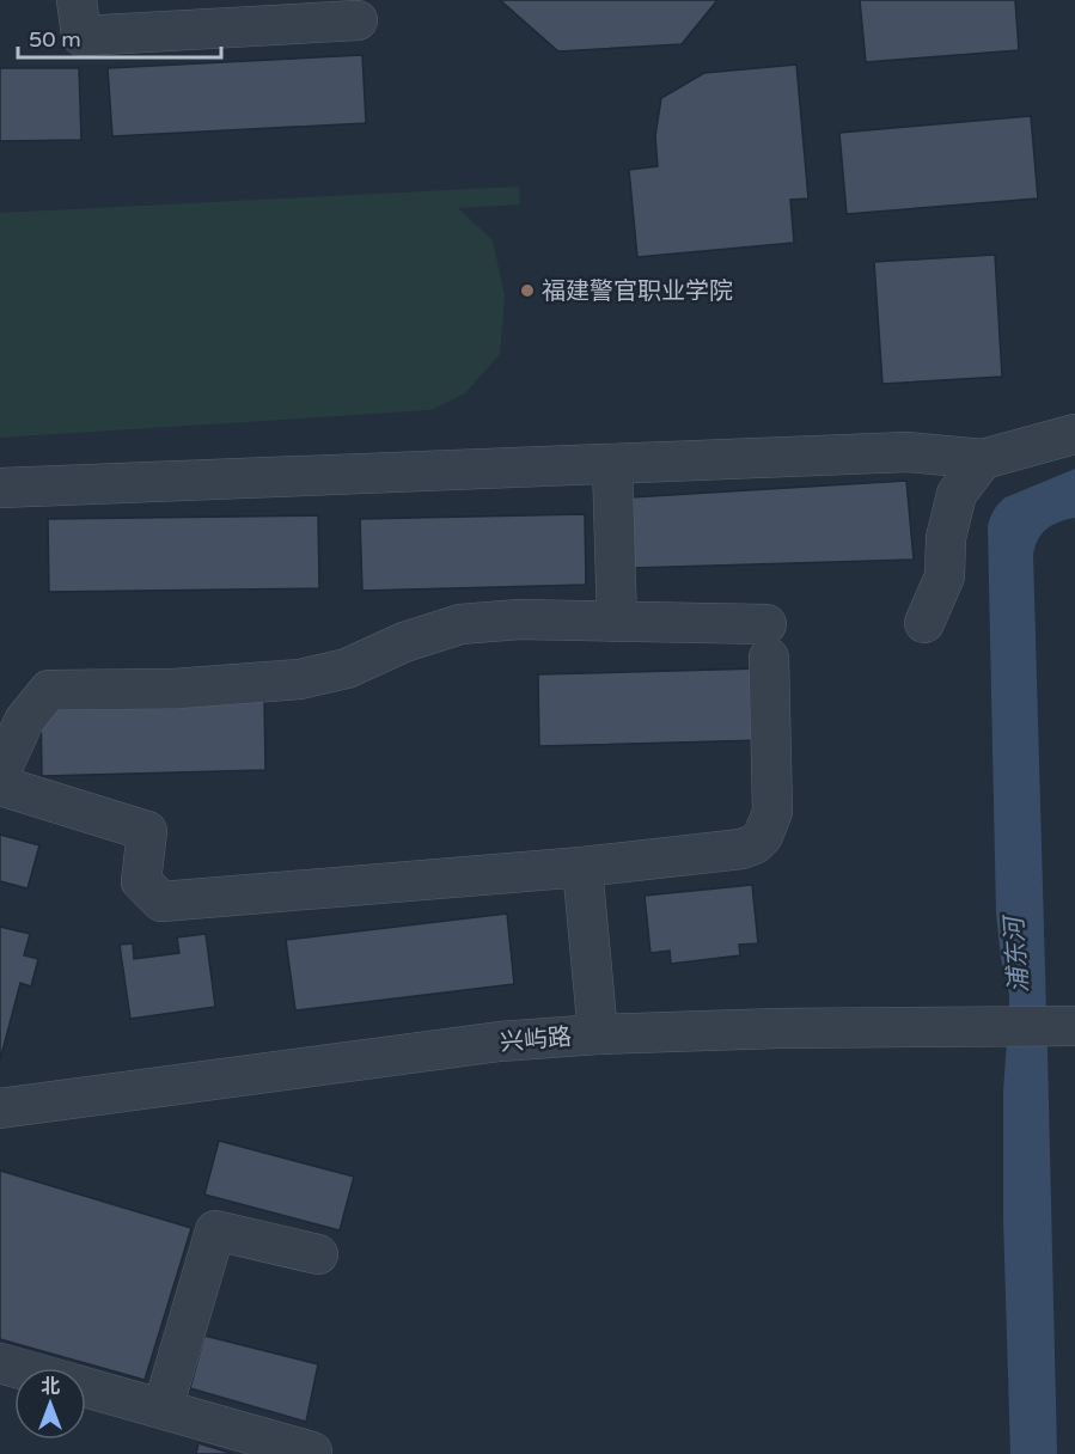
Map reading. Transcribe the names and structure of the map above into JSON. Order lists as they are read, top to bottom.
{
  "streets": {
    "street": ["兴屿路"]
  },
  "water": ["浦东河"],
  "places": ["福建警官职业学院"],
  "scale_bar": "50 m",
  "north": "top"
}
